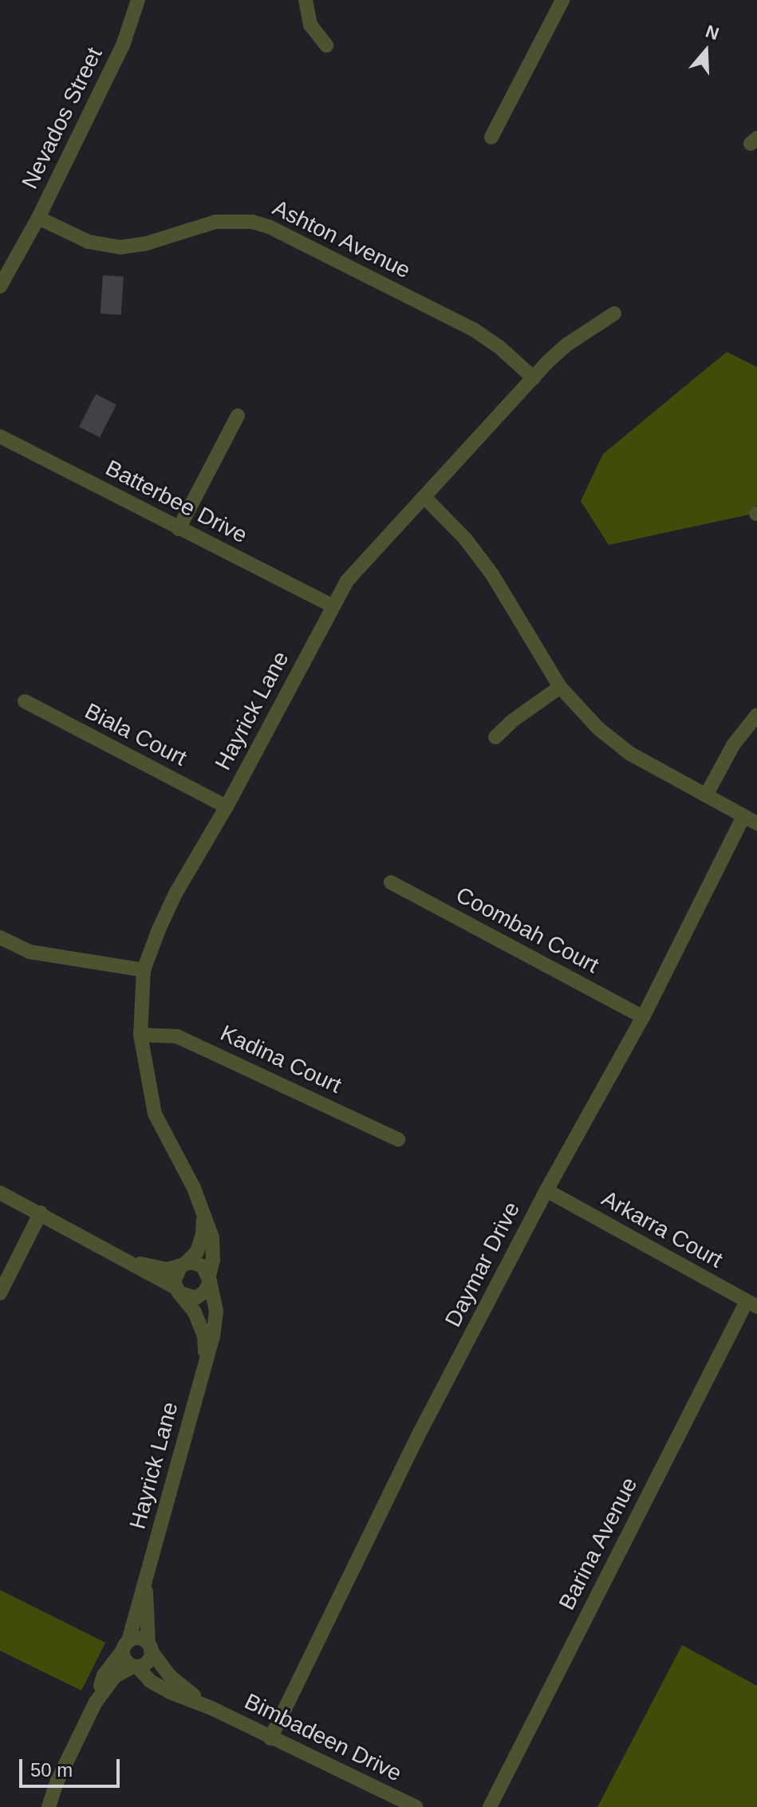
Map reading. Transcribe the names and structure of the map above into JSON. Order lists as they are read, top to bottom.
{
  "streets": {
    "street": [
      "Nevados Street",
      "Ashton Avenue",
      "Batterbee Drive",
      "Hayrick Lane",
      "Biala Court",
      "Coombah Court",
      "Kadina Court",
      "Arkarra Court",
      "Daymar Drive",
      "Barina Avenue",
      "Bimbadeen Drive"
    ]
  },
  "crossings": [
    ["Nevados Street", "Ashton Avenue"],
    ["Ashton Avenue", "Hayrick Lane"],
    ["Batterbee Drive", "Hayrick Lane"],
    ["Hayrick Lane", "Biala Court"],
    ["Hayrick Lane", "Kadina Court"],
    ["Hayrick Lane", "Bimbadeen Drive"],
    ["Coombah Court", "Daymar Drive"],
    ["Arkarra Court", "Daymar Drive"],
    ["Arkarra Court", "Barina Avenue"],
    ["Daymar Drive", "Bimbadeen Drive"]
  ],
  "scale_bar": "50 m",
  "north": "top"
}
